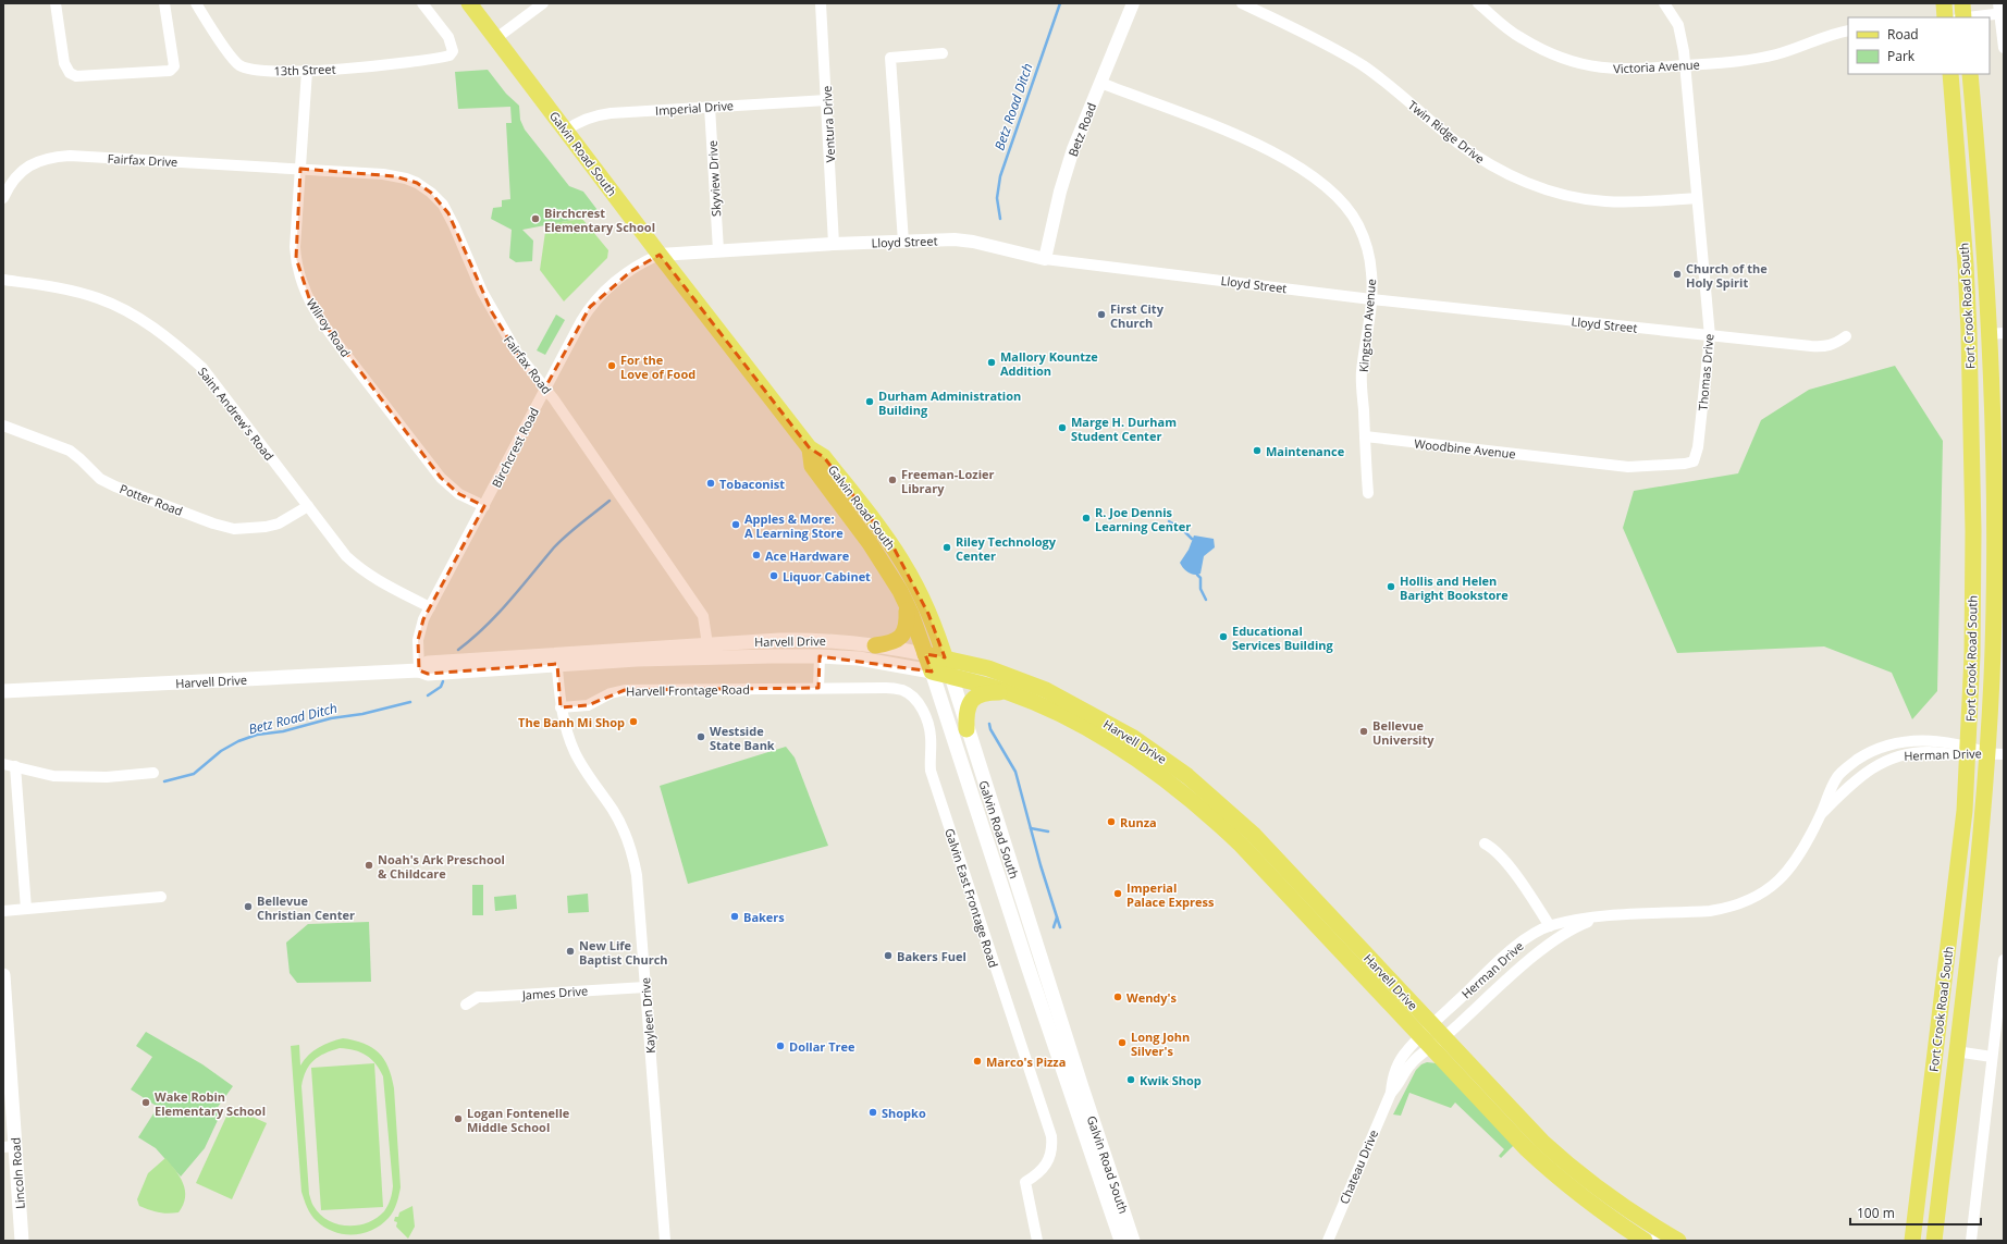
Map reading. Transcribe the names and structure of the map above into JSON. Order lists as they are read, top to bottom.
{
  "streets": {
    "main road": [
      "Galvin Road South",
      "Fort Crook Road South",
      "Harvell Drive",
      "Lincoln Road"
    ],
    "street": [
      "Victoria Avenue",
      "13th Street",
      "Imperial Drive",
      "Ventura Drive",
      "Betz Road",
      "Twin Ridge Drive",
      "Fairfax Drive",
      "Skyview Drive",
      "Lloyd Street",
      "Kingston Avenue",
      "Wilroy Road",
      "Fairfax Road",
      "Thomas Drive",
      "Saint Andrew's Road",
      "Birchcrest Road",
      "Woodbine Avenue",
      "Potter Road",
      "Harvell Frontage Road",
      "Herman Drive",
      "Galvin East Frontage Road",
      "James Drive",
      "Kayleen Drive",
      "Chateau Drive"
    ]
  },
  "crossings": [
    ["Victoria Avenue", "Thomas Drive"],
    ["13th Street", "Wilroy Road"],
    ["Imperial Drive", "Ventura Drive"],
    ["Imperial Drive", "Galvin Road South"],
    ["Imperial Drive", "Skyview Drive"],
    ["Ventura Drive", "Lloyd Street"],
    ["Betz Road", "Lloyd Street"],
    ["Betz Road", "Kingston Avenue"],
    ["Twin Ridge Drive", "Thomas Drive"],
    ["Galvin Road South", "Lloyd Street"],
    ["Galvin Road South", "Birchcrest Road"],
    ["Galvin Road South", "Harvell Drive"],
    ["Fairfax Drive", "Wilroy Road"],
    ["Fairfax Drive", "Fairfax Road"],
    ["Skyview Drive", "Lloyd Street"],
    ["Lloyd Street", "Kingston Avenue"],
    ["Lloyd Street", "Thomas Drive"],
    ["Lloyd Street", "Birchcrest Road"],
    ["Fort Crook Road South", "Herman Drive"],
    ["Kingston Avenue", "Woodbine Avenue"],
    ["Wilroy Road", "Fairfax Road"],
    ["Wilroy Road", "Birchcrest Road"],
    ["Fairfax Road", "Birchcrest Road"],
    ["Fairfax Road", "Harvell Drive"],
    ["Thomas Drive", "Woodbine Avenue"],
    ["Saint Andrew's Road", "Birchcrest Road"],
    ["Saint Andrew's Road", "Potter Road"],
    ["Birchcrest Road", "Harvell Drive"],
    ["Harvell Drive", "Herman Drive"],
    ["Harvell Drive", "Kayleen Drive"],
    ["Harvell Drive", "Chateau Drive"],
    ["Harvell Frontage Road", "Galvin East Frontage Road"],
    ["Harvell Frontage Road", "Kayleen Drive"],
    ["Herman Drive", "Chateau Drive"],
    ["James Drive", "Kayleen Drive"]
  ],
  "water": ["Betz Road Ditch"],
  "places": [
    "Birchcrest Elementary School",
    "Church of the Holy Spirit",
    "First City Church",
    "Mallory Kountze Addition",
    "For the Love of Food",
    "Durham Administration Building",
    "Marge H. Durham Student Center",
    "Maintenance",
    "Freeman-Lozier Library",
    "Tobaconist",
    "R. Joe Dennis Learning Center",
    "Apples & More: A Learning Store",
    "Riley Technology Center",
    "Ace Hardware",
    "Liquor Cabinet",
    "Hollis and Helen Baright Bookstore",
    "Educational Services Building",
    "The Banh Mi Shop",
    "Bellevue University",
    "Westside State Bank",
    "Runza",
    "Noah's Ark Preschool & Childcare",
    "Imperial Palace Express",
    "Bellevue Christian Center",
    "Bakers",
    "New Life Baptist Church",
    "Bakers Fuel",
    "Wendy's",
    "Long John Silver's",
    "Dollar Tree",
    "Marco's Pizza",
    "Kwik Shop",
    "Wake Robin Elementary School",
    "Shopko",
    "Logan Fontenelle Middle School"
  ],
  "legend": ["Road", "Park"],
  "scale_bar": "100 m"
}
